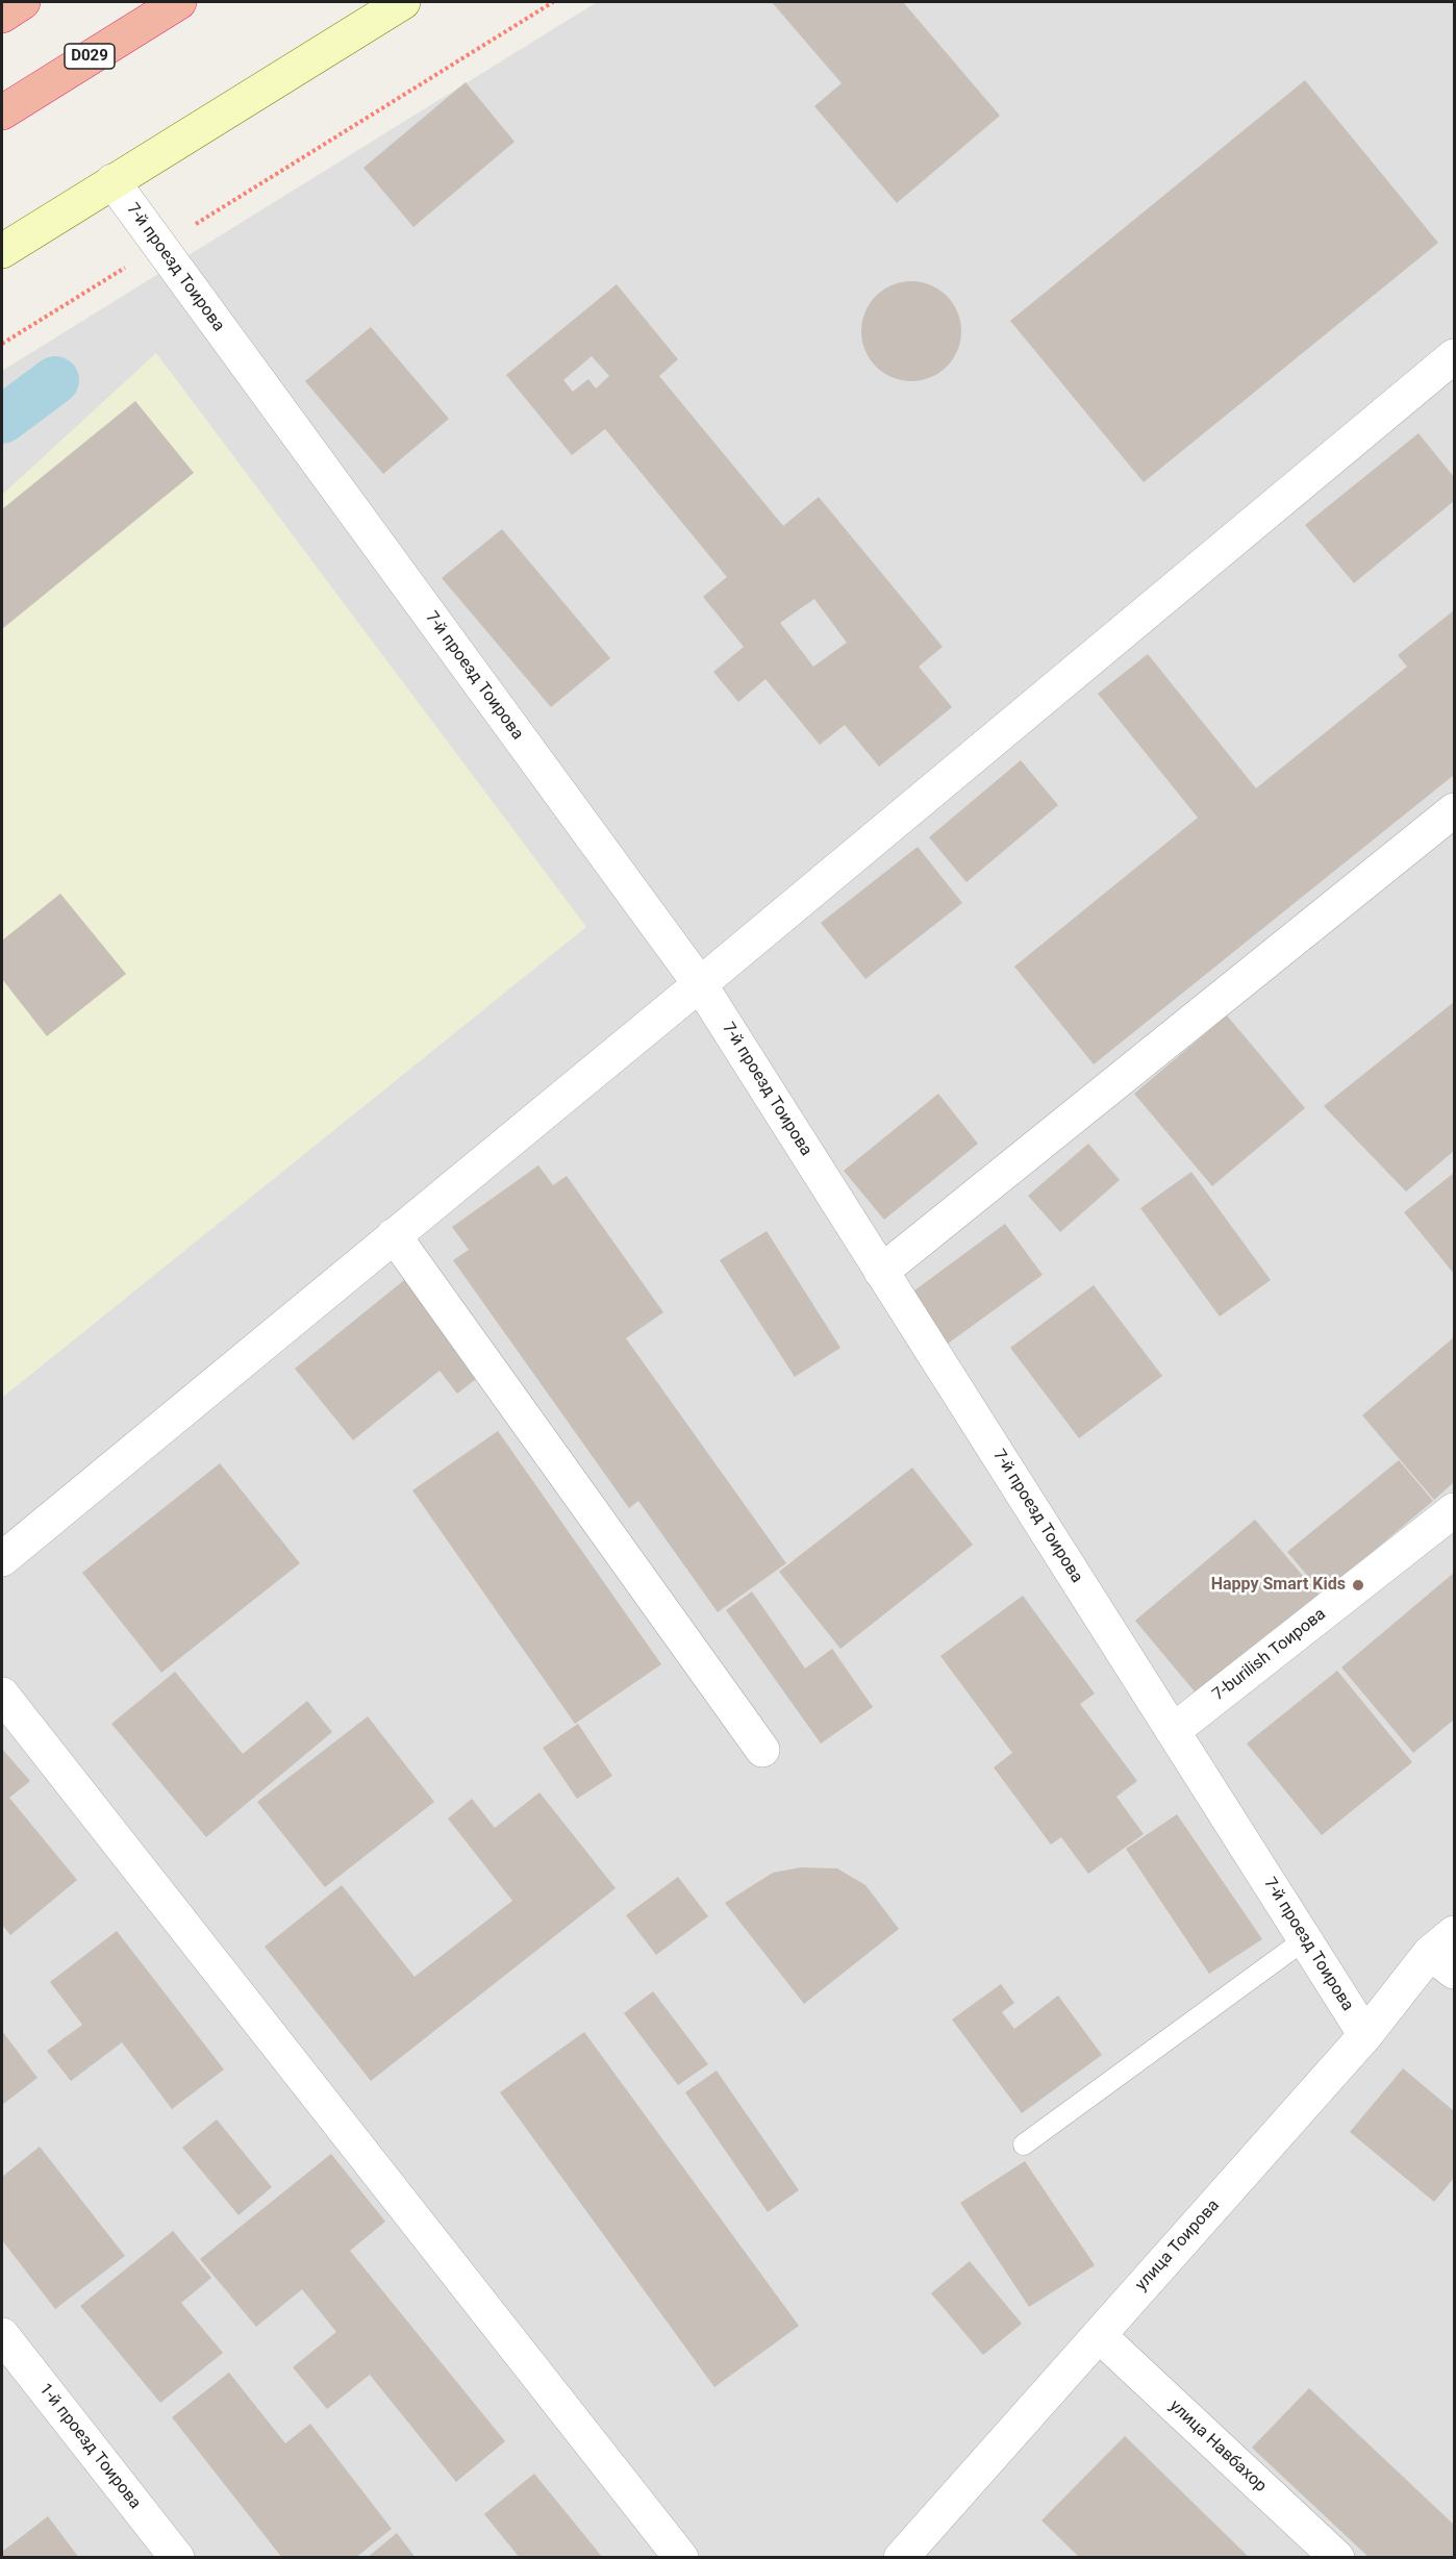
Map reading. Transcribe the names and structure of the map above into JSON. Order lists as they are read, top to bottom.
{
  "streets": {
    "highway": ["D029"],
    "street": [
      "7-й проезд Тоирова",
      "7-burilish Тоирова",
      "улица Тоирова",
      "1-й проезд Тоирова",
      "улица Навбахор"
    ]
  },
  "crossings": [
    ["7-й проезд Тоирова", "7-burilish Тоирова"],
    ["7-й проезд Тоирова", "улица Тоирова"],
    ["улица Тоирова", "улица Навбахор"]
  ],
  "places": ["Happy Smart Kids"]
}
